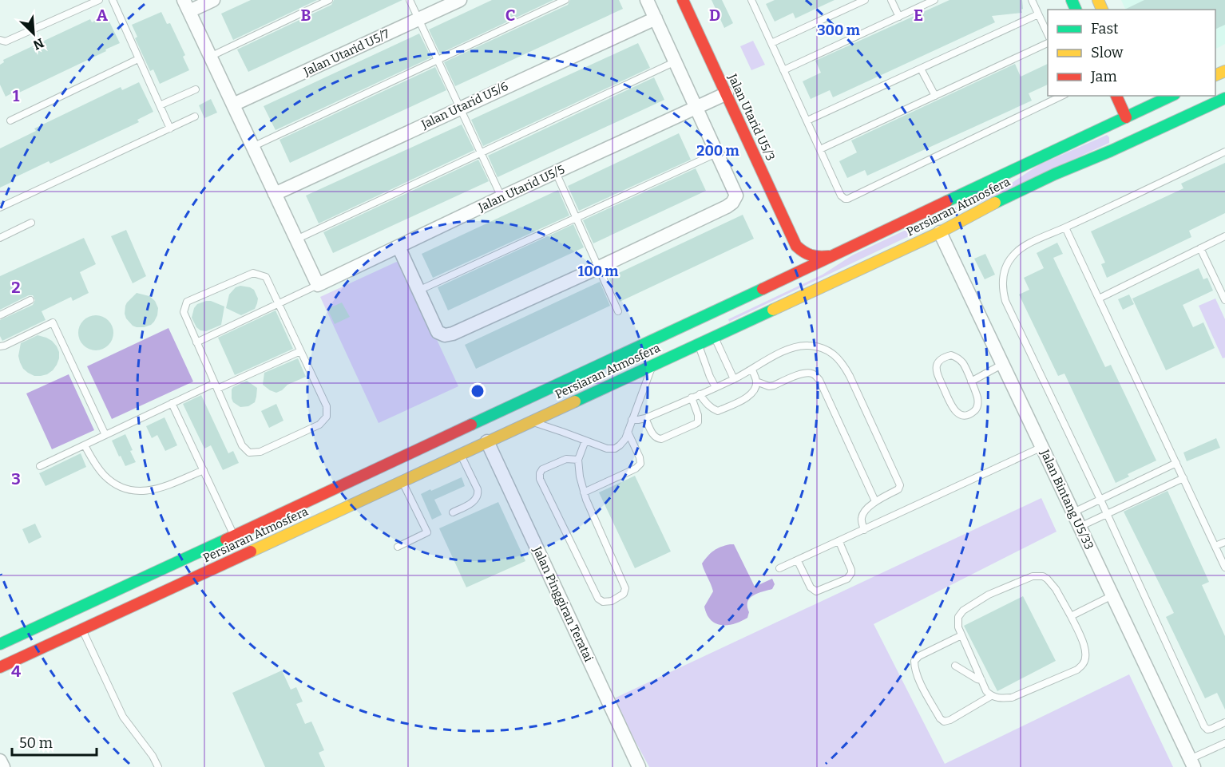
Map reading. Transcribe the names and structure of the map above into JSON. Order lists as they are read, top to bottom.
{
  "streets": {
    "street": [
      "Jalan Utarid U5/7",
      "Jalan Utarid U5/6",
      "Jalan Utarid U5/3",
      "Jalan Utarid U5/5",
      "Persiaran Atmosfera",
      "Jalan Bintang U5/33",
      "Jalan Pinggiran Teratai"
    ]
  },
  "crossings": [
    ["Jalan Utarid U5/3", "Jalan Utarid U5/5"],
    ["Persiaran Atmosfera", "Jalan Bintang U5/33"],
    ["Persiaran Atmosfera", "Jalan Pinggiran Teratai"]
  ],
  "legend": ["Fast", "Slow", "Jam"],
  "scale_bar": "50 m",
  "north": "bottom right",
  "grid": {
    "columns": [
      "A",
      "B",
      "C",
      "D",
      "E"
    ],
    "rows": [
      "1",
      "2",
      "3",
      "4"
    ]
  },
  "rings": ["300 m", "200 m", "100 m"]
}
